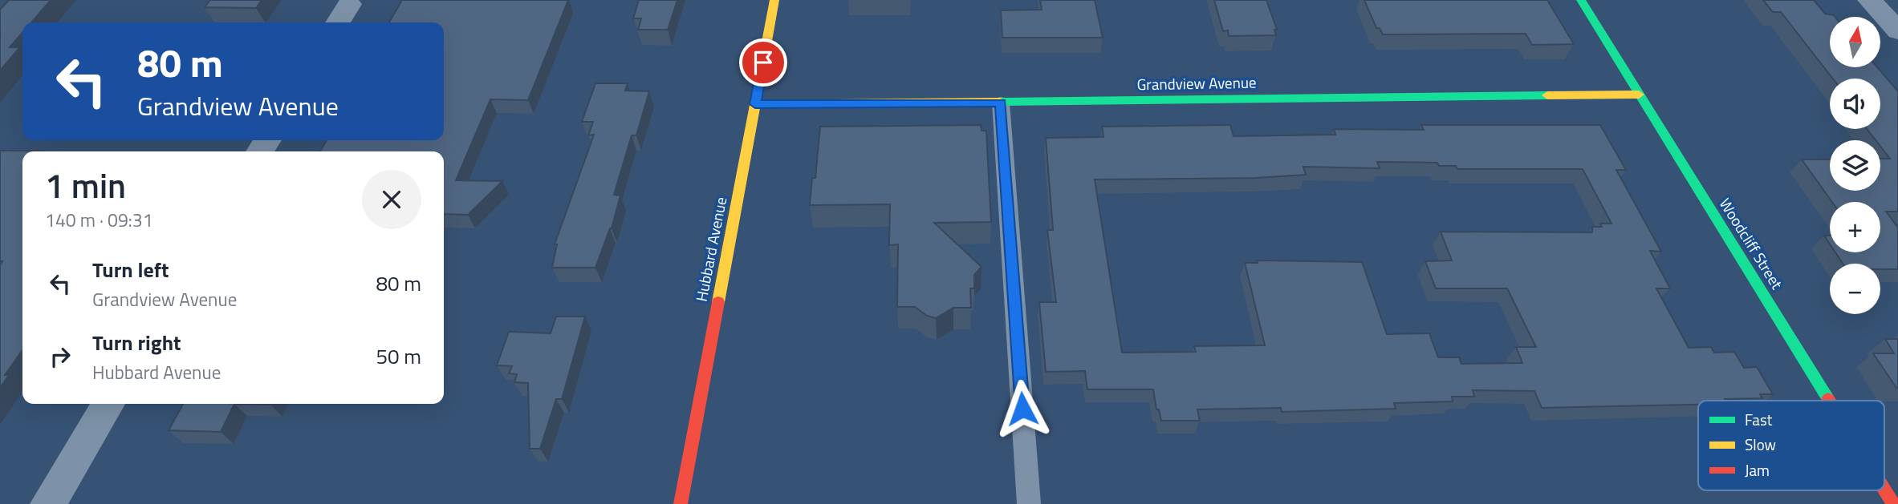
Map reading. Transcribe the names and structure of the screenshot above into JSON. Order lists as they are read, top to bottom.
{
  "streets": {
    "street": ["Grandview Avenue", "Woodcliff Street", "Hubbard Avenue"]
  },
  "crossings": [
    ["Grandview Avenue", "Woodcliff Street"],
    ["Grandview Avenue", "Hubbard Avenue"]
  ],
  "legend": ["Fast", "Slow", "Jam"],
  "north": "top",
  "page": {
    "map_buttons": ["+", "−"],
    "turn": ["80 m", "Grandview Avenue"],
    "heading": ["1 min", "140 m · 09:31"],
    "list": [
      {
        "name": "Turn left",
        "note": "Grandview Avenue",
        "value": "80 m"
      },
      {
        "name": "Turn right",
        "note": "Hubbard Avenue",
        "value": "50 m"
      }
    ]
  }
}
